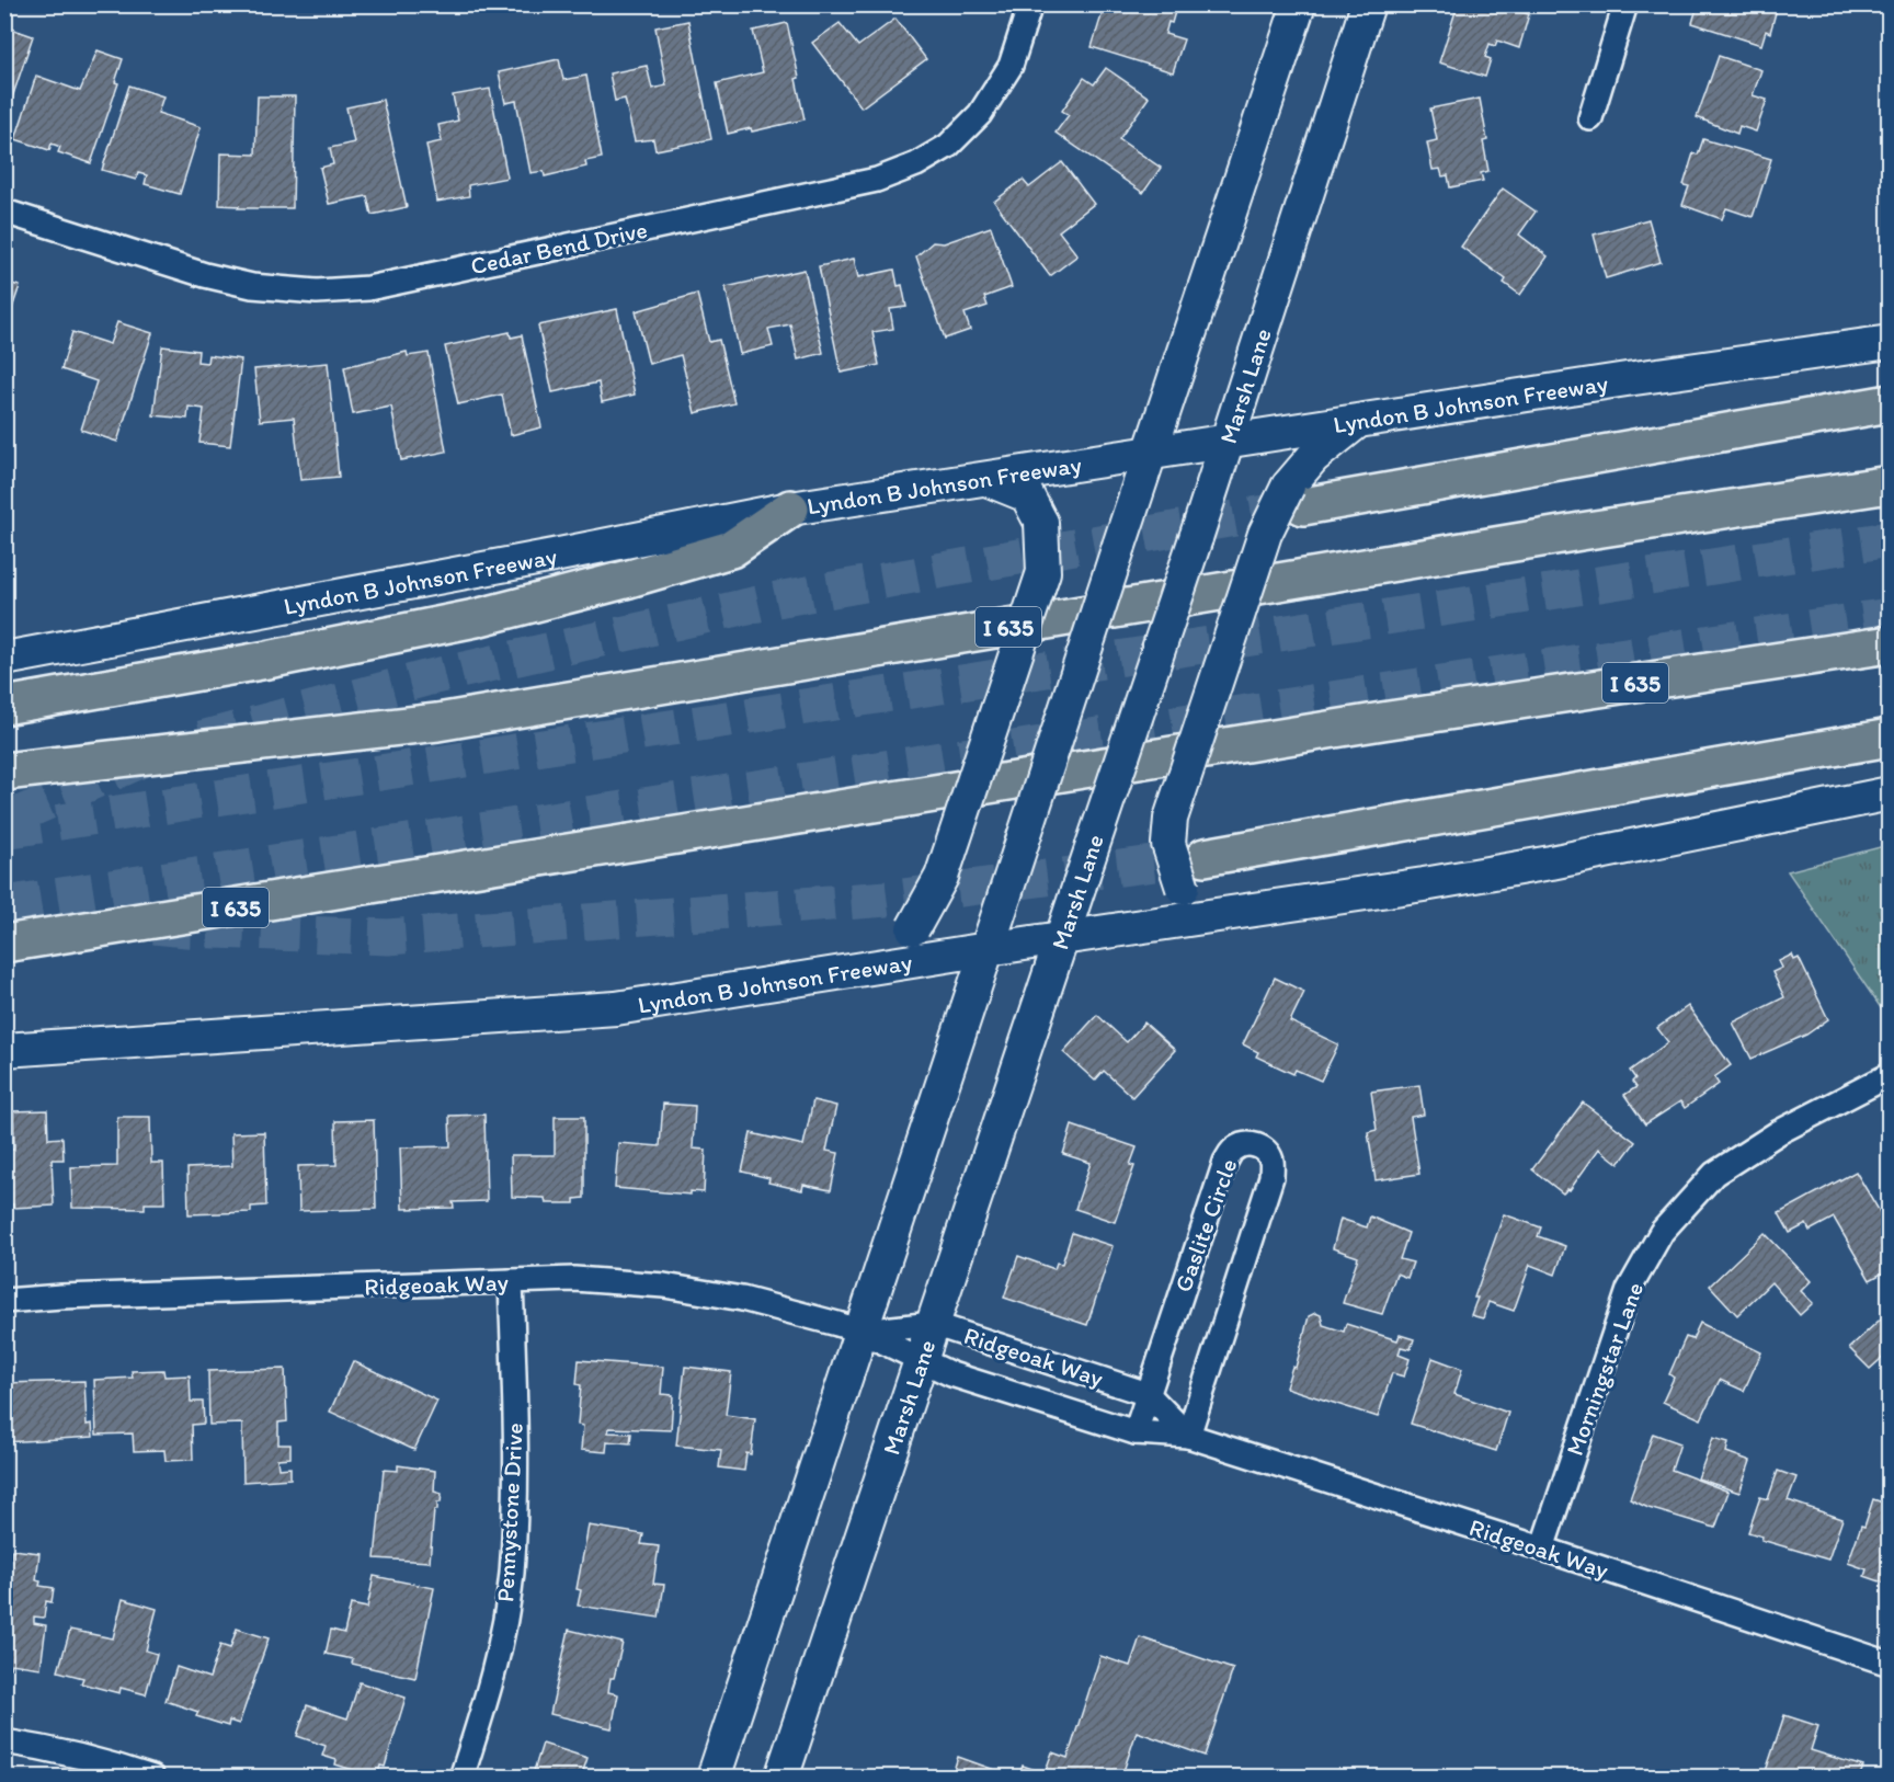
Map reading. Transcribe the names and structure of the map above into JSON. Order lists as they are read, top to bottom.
{
  "streets": {
    "highway": ["I 635"],
    "main road": ["Marsh Lane", "Lyndon B Johnson Freeway"],
    "street": [
      "Cedar Bend Drive",
      "Gaslite Circle",
      "Ridgeoak Way",
      "Morningstar Lane",
      "Pennystone Drive"
    ]
  },
  "crossings": [
    ["Marsh Lane", "Lyndon B Johnson Freeway"],
    ["Marsh Lane", "Ridgeoak Way"],
    ["Gaslite Circle", "Ridgeoak Way"],
    ["Ridgeoak Way", "Morningstar Lane"],
    ["Ridgeoak Way", "Pennystone Drive"]
  ]
}
